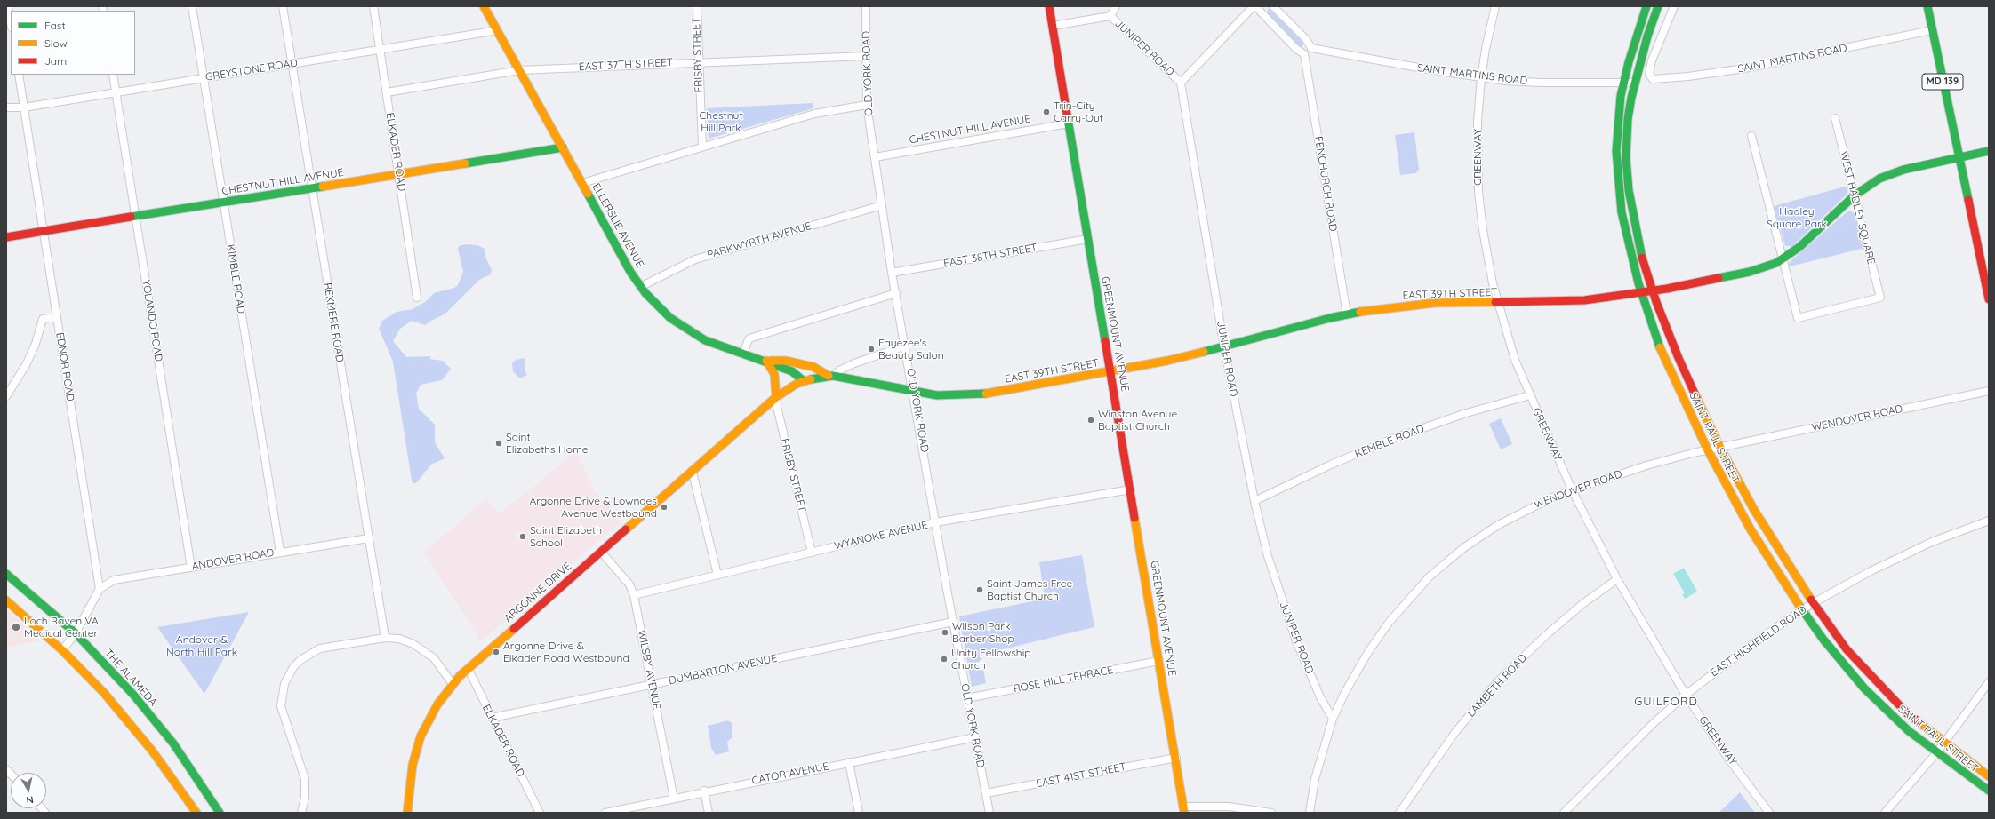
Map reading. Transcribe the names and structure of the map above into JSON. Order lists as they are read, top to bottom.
{
  "streets": {
    "main road": [
      "MD 139",
      "CHESTNUT HILL AVENUE",
      "ELLERSLIE AVENUE",
      "EAST 39TH STREET",
      "GREENMOUNT AVENUE",
      "SAINT PAUL STREET",
      "ARGONNE DRIVE",
      "THE ALAMEDA"
    ],
    "street": [
      "JUNIPER ROAD",
      "FRISBY STREET",
      "SAINT MARTINS ROAD",
      "EAST 37TH STREET",
      "GREYSTONE ROAD",
      "OLD YORK ROAD",
      "ELKADER ROAD",
      "GREENWAY",
      "FENCHURCH ROAD",
      "WEST HADLEY SQUARE",
      "PARKWYRTH AVENUE",
      "EAST 38TH STREET",
      "KIMBLE ROAD",
      "YOLANDO ROAD",
      "REXMERE ROAD",
      "EDNOR ROAD",
      "WENDOVER ROAD",
      "KEMBLE ROAD",
      "WYANOKE AVENUE",
      "ANDOVER ROAD",
      "EAST HIGHFIELD ROAD",
      "WILSBY AVENUE",
      "DUMBARTON AVENUE",
      "ROSE HILL TERRACE",
      "LAMBETH ROAD",
      "CATOR AVENUE",
      "EAST 41ST STREET"
    ]
  },
  "crossings": [
    ["JUNIPER ROAD", "EAST 39TH STREET"],
    ["JUNIPER ROAD", "WENDOVER ROAD"],
    ["JUNIPER ROAD", "KEMBLE ROAD"],
    ["FRISBY STREET", "EAST 37TH STREET"],
    ["FRISBY STREET", "WYANOKE AVENUE"],
    ["FRISBY STREET", "ARGONNE DRIVE"],
    ["SAINT MARTINS ROAD", "MD 139"],
    ["SAINT MARTINS ROAD", "GREENWAY"],
    ["SAINT MARTINS ROAD", "SAINT PAUL STREET"],
    ["EAST 37TH STREET", "OLD YORK ROAD"],
    ["EAST 37TH STREET", "ELKADER ROAD"],
    ["EAST 37TH STREET", "ELLERSLIE AVENUE"],
    ["GREYSTONE ROAD", "ELKADER ROAD"],
    ["GREYSTONE ROAD", "ELLERSLIE AVENUE"],
    ["GREYSTONE ROAD", "KIMBLE ROAD"],
    ["GREYSTONE ROAD", "YOLANDO ROAD"],
    ["GREYSTONE ROAD", "REXMERE ROAD"],
    ["GREYSTONE ROAD", "EDNOR ROAD"],
    ["OLD YORK ROAD", "CHESTNUT HILL AVENUE"],
    ["OLD YORK ROAD", "PARKWYRTH AVENUE"],
    ["OLD YORK ROAD", "EAST 38TH STREET"],
    ["OLD YORK ROAD", "EAST 39TH STREET"],
    ["OLD YORK ROAD", "WYANOKE AVENUE"],
    ["OLD YORK ROAD", "DUMBARTON AVENUE"],
    ["OLD YORK ROAD", "ROSE HILL TERRACE"],
    ["OLD YORK ROAD", "CATOR AVENUE"],
    ["OLD YORK ROAD", "EAST 41ST STREET"],
    ["MD 139", "EAST 39TH STREET"],
    ["CHESTNUT HILL AVENUE", "ELKADER ROAD"],
    ["CHESTNUT HILL AVENUE", "ELLERSLIE AVENUE"],
    ["CHESTNUT HILL AVENUE", "KIMBLE ROAD"],
    ["CHESTNUT HILL AVENUE", "YOLANDO ROAD"],
    ["CHESTNUT HILL AVENUE", "REXMERE ROAD"],
    ["CHESTNUT HILL AVENUE", "GREENMOUNT AVENUE"],
    ["CHESTNUT HILL AVENUE", "EDNOR ROAD"],
    ["ELKADER ROAD", "ARGONNE DRIVE"],
    ["ELKADER ROAD", "DUMBARTON AVENUE"],
    ["GREENWAY", "EAST 39TH STREET"],
    ["GREENWAY", "WENDOVER ROAD"],
    ["GREENWAY", "KEMBLE ROAD"],
    ["GREENWAY", "EAST HIGHFIELD ROAD"],
    ["GREENWAY", "LAMBETH ROAD"],
    ["FENCHURCH ROAD", "EAST 39TH STREET"],
    ["WEST HADLEY SQUARE", "EAST 39TH STREET"],
    ["ELLERSLIE AVENUE", "PARKWYRTH AVENUE"],
    ["ELLERSLIE AVENUE", "ARGONNE DRIVE"],
    ["EAST 38TH STREET", "GREENMOUNT AVENUE"],
    ["KIMBLE ROAD", "ANDOVER ROAD"],
    ["EAST 39TH STREET", "GREENMOUNT AVENUE"],
    ["EAST 39TH STREET", "SAINT PAUL STREET"],
    ["YOLANDO ROAD", "ANDOVER ROAD"],
    ["REXMERE ROAD", "ANDOVER ROAD"],
    ["GREENMOUNT AVENUE", "WYANOKE AVENUE"],
    ["GREENMOUNT AVENUE", "ROSE HILL TERRACE"],
    ["GREENMOUNT AVENUE", "EAST 41ST STREET"],
    ["EDNOR ROAD", "ANDOVER ROAD"],
    ["WENDOVER ROAD", "SAINT PAUL STREET"],
    ["SAINT PAUL STREET", "EAST HIGHFIELD ROAD"],
    ["WYANOKE AVENUE", "WILSBY AVENUE"],
    ["ARGONNE DRIVE", "WILSBY AVENUE"],
    ["WILSBY AVENUE", "DUMBARTON AVENUE"],
    ["WILSBY AVENUE", "CATOR AVENUE"]
  ],
  "districts": ["GUILFORD"],
  "parks": ["Chestnut Hill Park", "Hadley Square Park", "Andover & North Hill Park"],
  "places": [
    "Trin-City Carry-Out",
    "Fayezee's Beauty Salon",
    "Winston Avenue Baptist Church",
    "Saint Elizabeths Home",
    "Argonne Drive & Lowndes Avenue Westbound",
    "Saint Elizabeth School",
    "Saint James Free Baptist Church",
    "Loch Raven VA Medical Center",
    "Wilson Park Barber Shop",
    "Argonne Drive & Elkader Road Westbound",
    "Unity Fellowship Church"
  ],
  "legend": ["Fast", "Slow", "Jam"],
  "north": "bottom"
}
